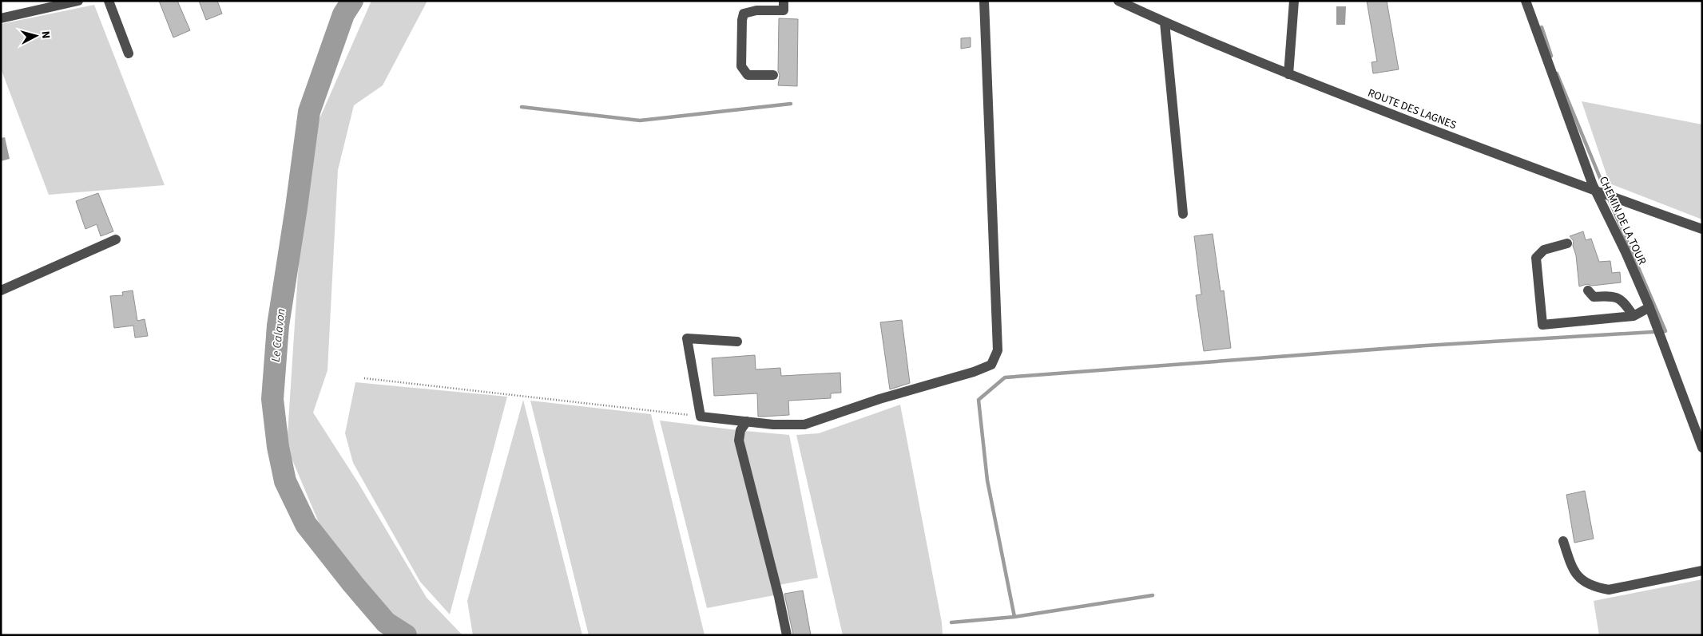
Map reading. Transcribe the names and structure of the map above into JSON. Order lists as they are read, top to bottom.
{
  "streets": {
    "street": ["ROUTE DES LAGNES", "CHEMIN DE LA TOUR"]
  },
  "crossings": [
    ["ROUTE DES LAGNES", "CHEMIN DE LA TOUR"]
  ],
  "water": ["Le Calavon"],
  "north": "right"
}
